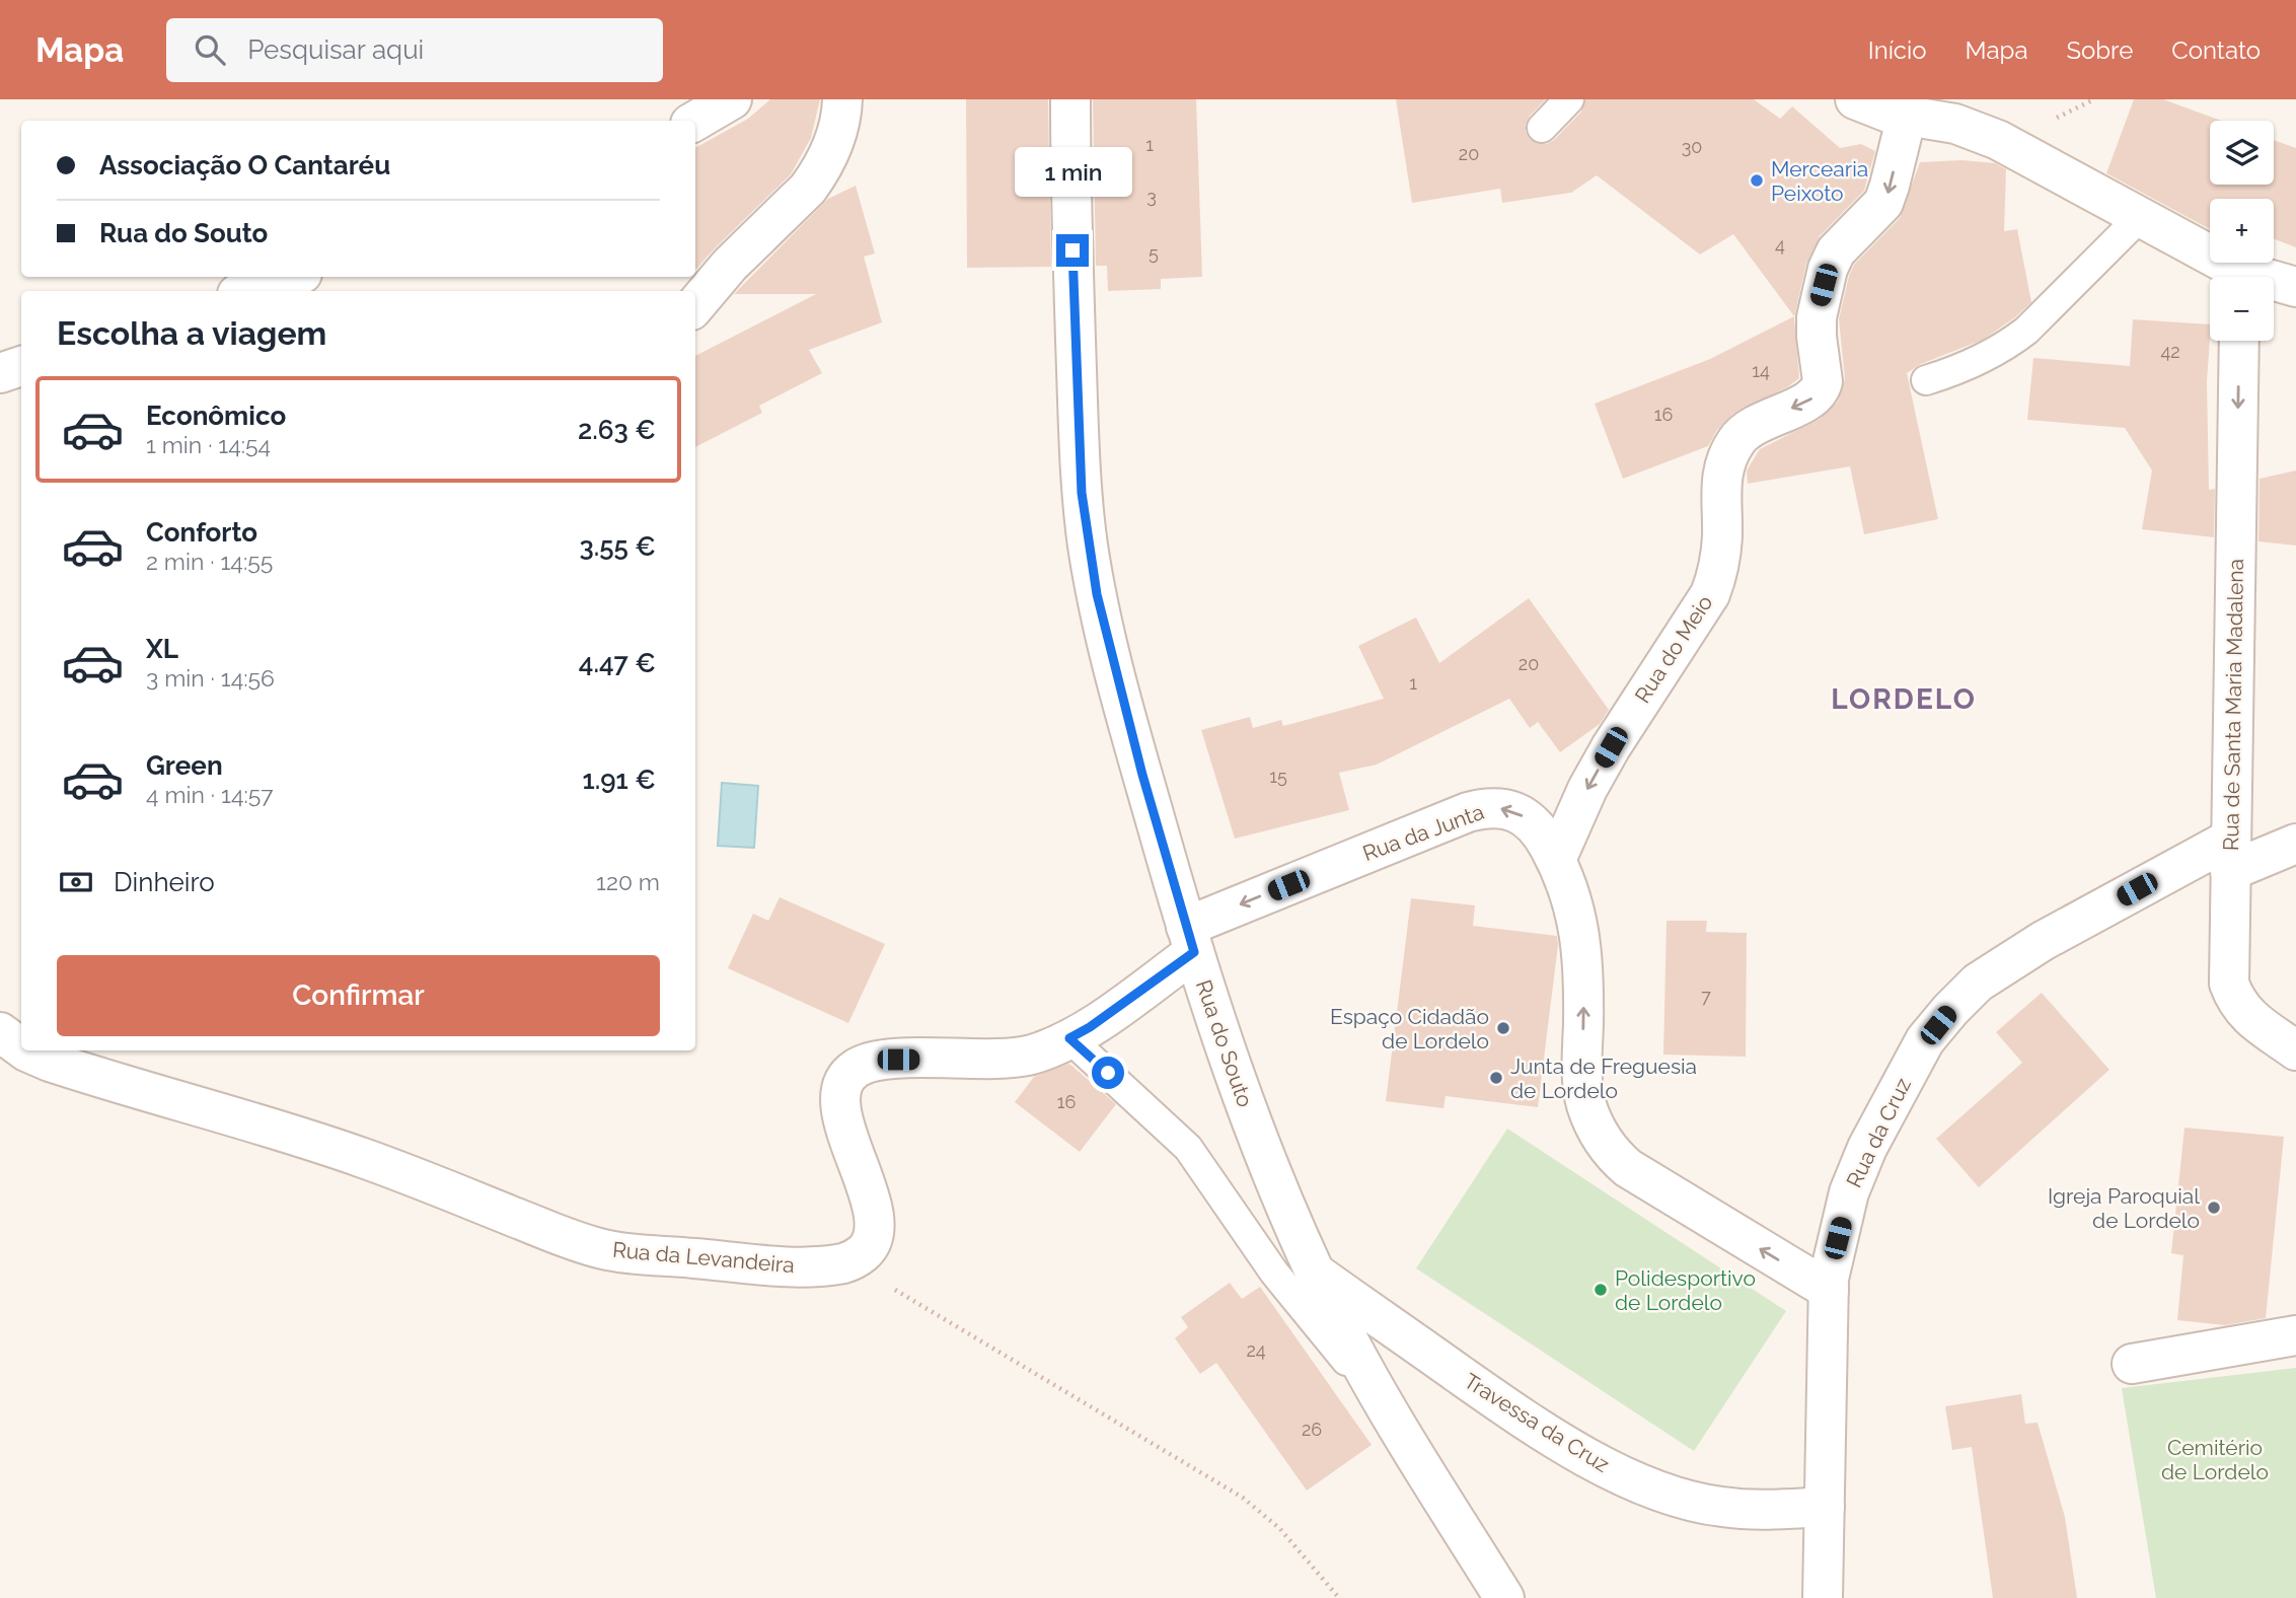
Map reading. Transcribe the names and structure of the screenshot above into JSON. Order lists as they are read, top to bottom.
{
  "streets": {
    "street": [
      "Rua do Meio",
      "Rua de Santa Maria Madalena",
      "Rua da Junta",
      "Rua do Souto",
      "Rua da Cruz",
      "Rua da Levandeira",
      "Travessa da Cruz"
    ]
  },
  "crossings": [
    ["Rua do Meio", "Rua da Junta"],
    ["Rua de Santa Maria Madalena", "Rua da Cruz"],
    ["Rua da Junta", "Rua do Souto"],
    ["Rua da Junta", "Rua da Cruz"],
    ["Rua da Junta", "Rua da Levandeira"],
    ["Rua do Souto", "Travessa da Cruz"],
    ["Rua da Cruz", "Travessa da Cruz"]
  ],
  "one_way": ["Rua do Meio", "Rua de Santa Maria Madalena"],
  "districts": ["LORDELO"],
  "parks": ["Cemitério de Lordelo"],
  "places": [
    "Mercearia Peixoto",
    "Espaço Cidadão de Lordelo",
    "Junta de Freguesia de Lordelo",
    "Igreja Paroquial de Lordelo",
    "Polidesportivo de Lordelo"
  ],
  "house_numbers": [
    "1",
    "30",
    "20",
    "3",
    "4",
    "5",
    "42",
    "14",
    "16",
    "20",
    "1",
    "15",
    "7",
    "16",
    "24",
    "26"
  ],
  "page": {
    "header": "Mapa",
    "search": "Pesquisar aqui",
    "nav": [
      "Início",
      "Mapa",
      "Sobre",
      "Contato"
    ],
    "map_buttons": ["+", "−"],
    "banner": ["Associação O Cantaréu", "Rua do Souto"],
    "bubble": "1 min",
    "heading": "Escolha a viagem",
    "list": [
      {
        "name": "Econômico",
        "note": "1 min · 14:54",
        "value": "2.63 €"
      },
      {
        "name": "Conforto",
        "note": "2 min · 14:55",
        "value": "3.55 €"
      },
      {
        "name": "XL",
        "note": "3 min · 14:56",
        "value": "4.47 €"
      },
      {
        "name": "Green",
        "note": "4 min · 14:57",
        "value": "1.91 €"
      }
    ],
    "pay": ["Dinheiro", "120 m"],
    "buttons": "Confirmar"
  }
}
